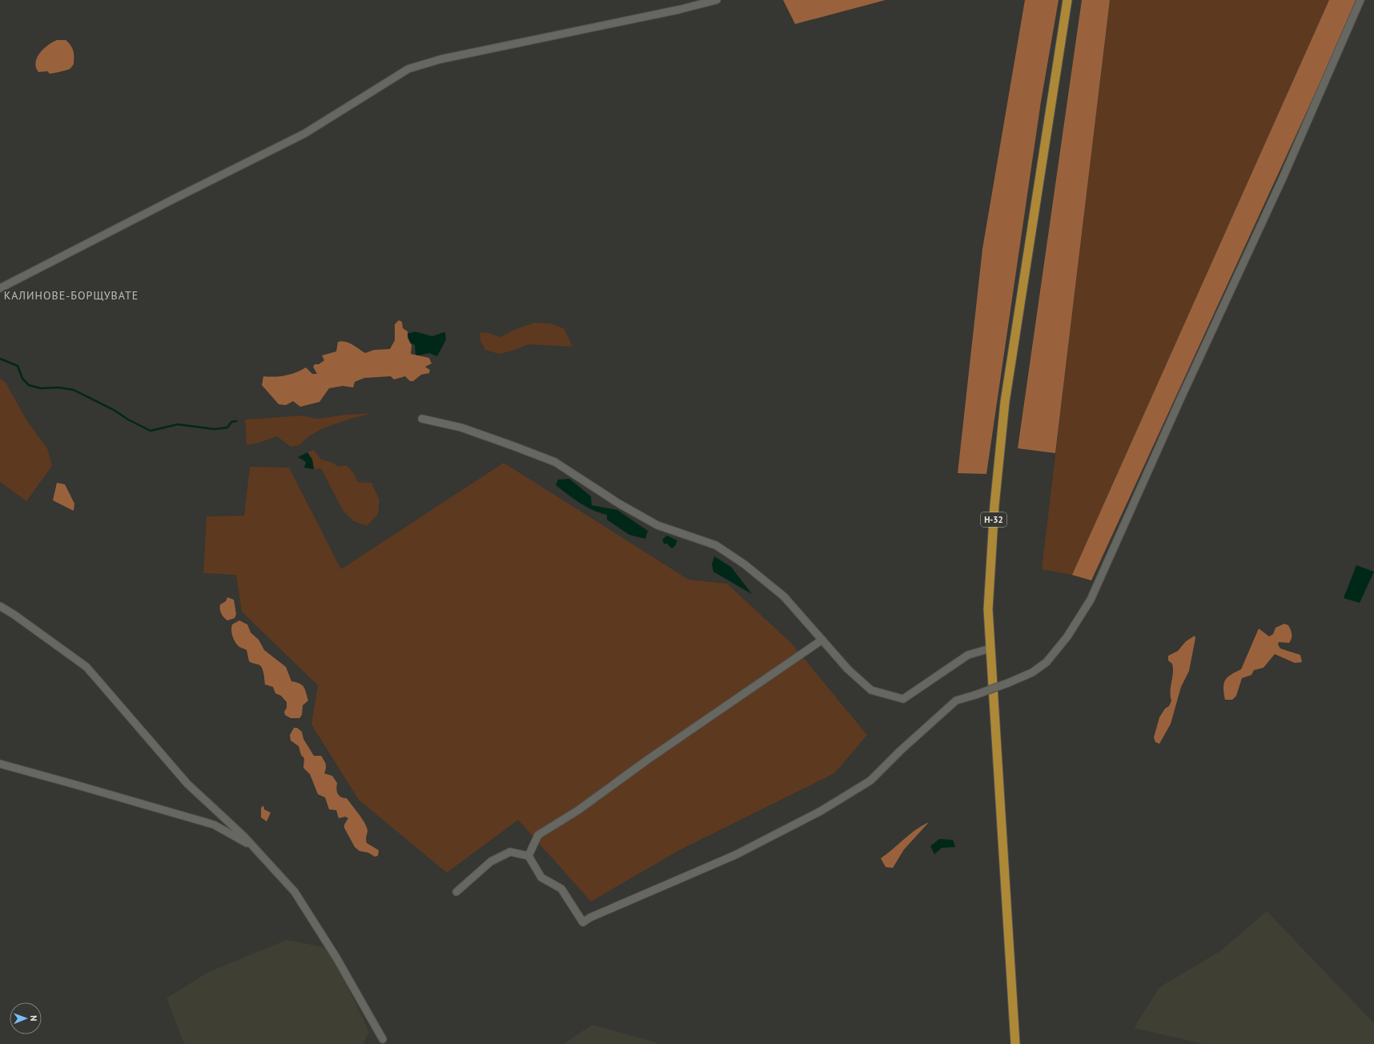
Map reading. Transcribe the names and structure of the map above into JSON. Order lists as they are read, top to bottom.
{
  "streets": {
    "main road": ["Н-32"]
  },
  "districts": ["КАЛИНОВЕ-БОРЩУВАТЕ"],
  "north": "right"
}
